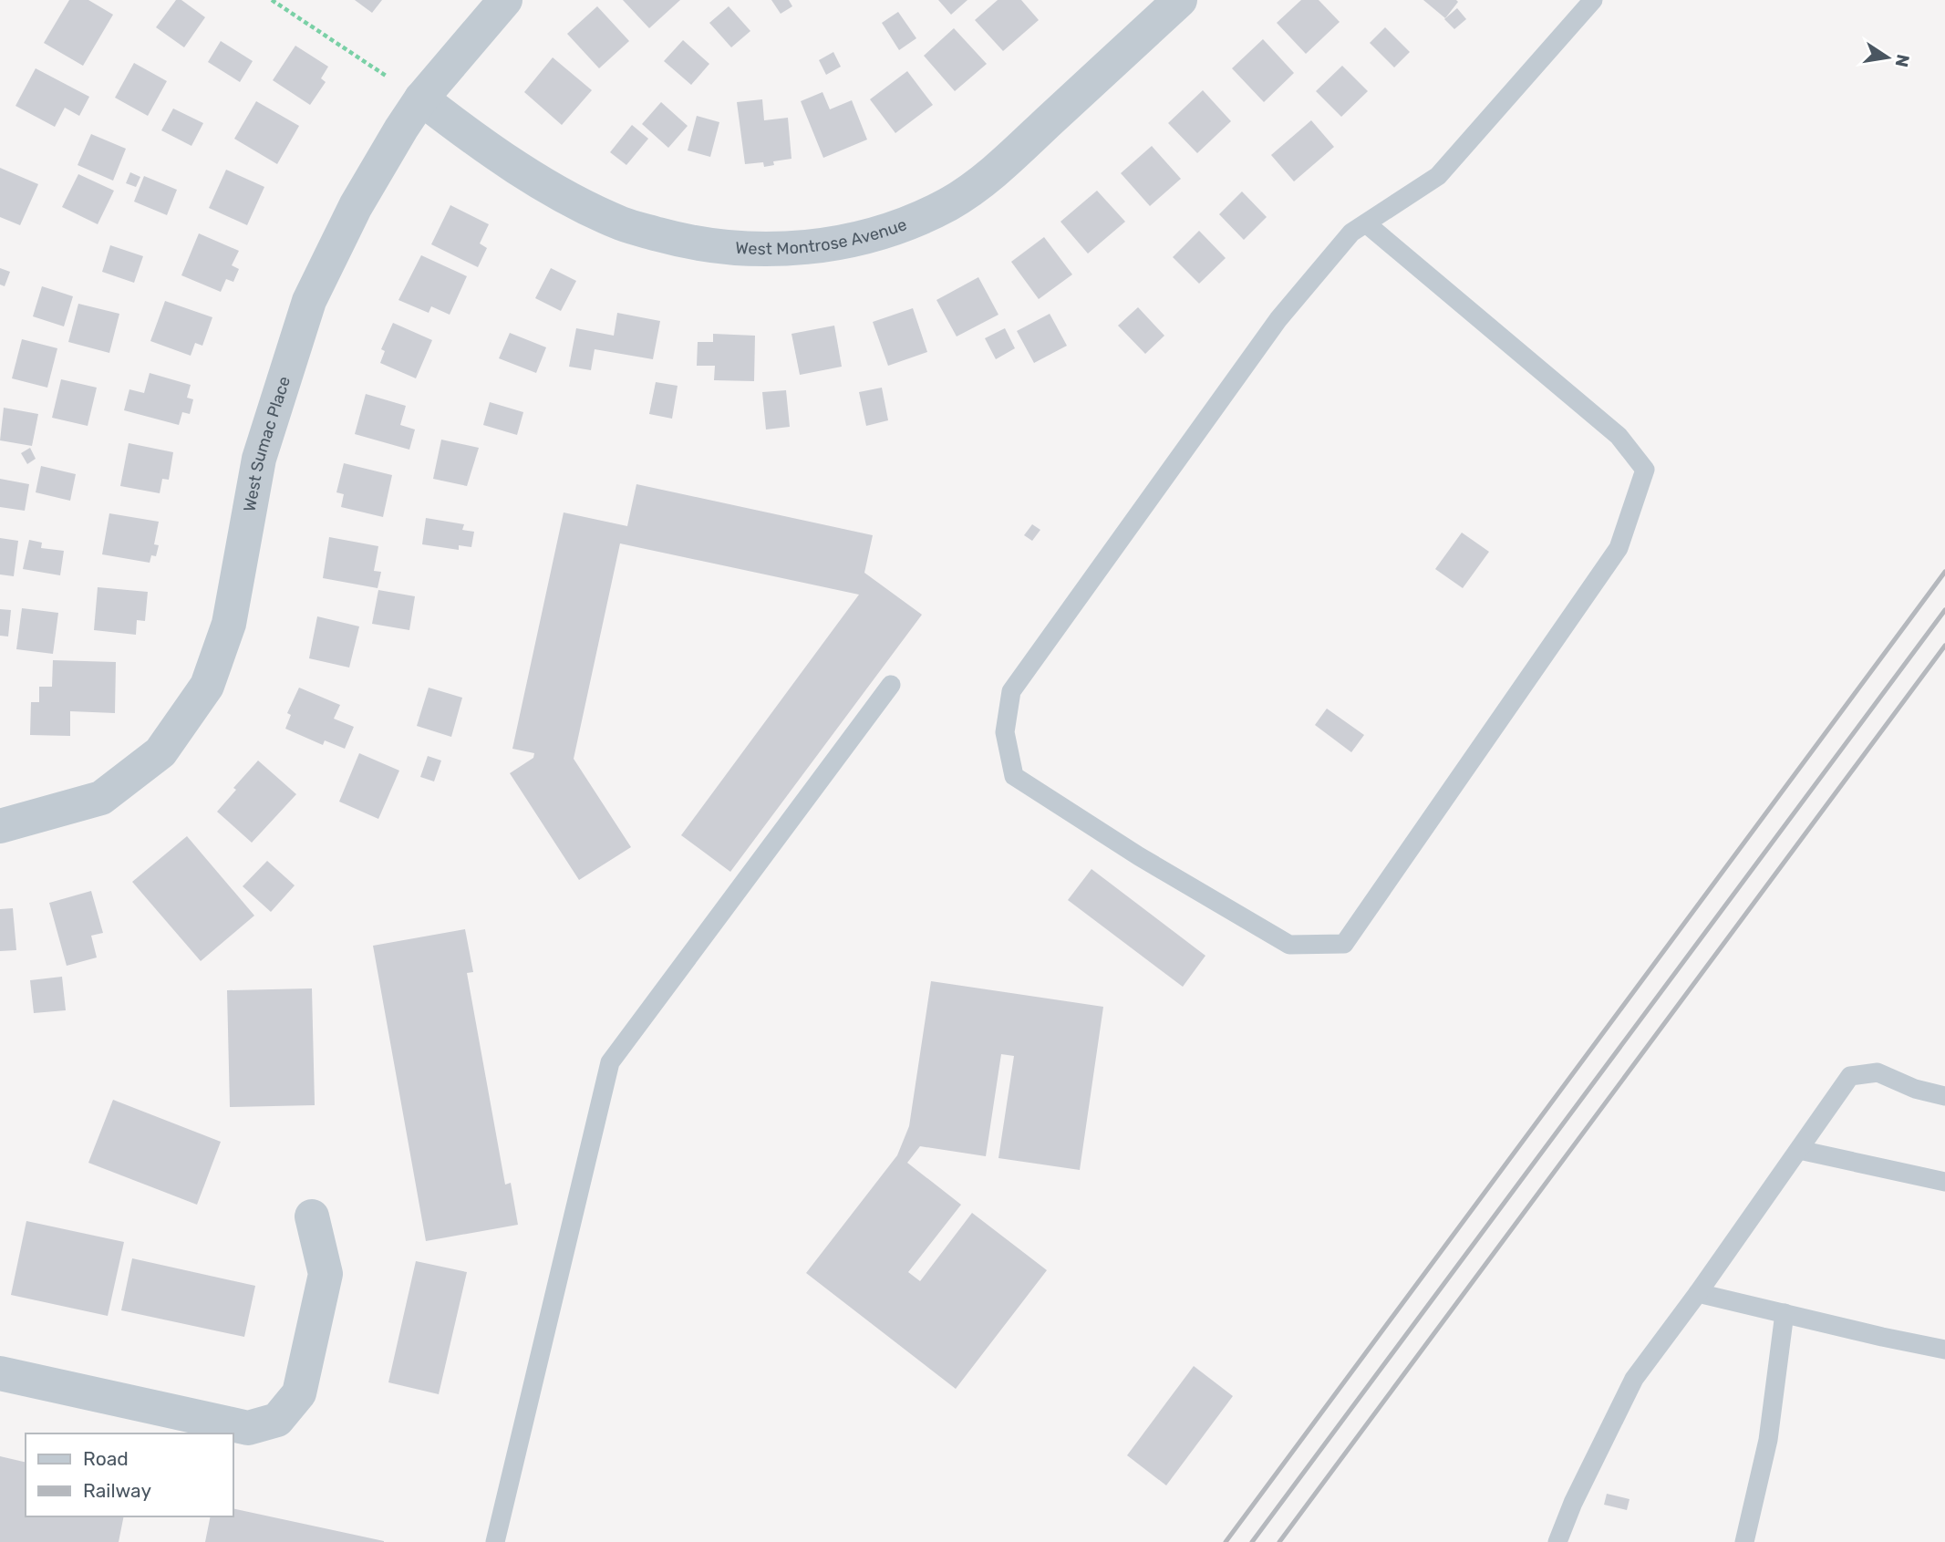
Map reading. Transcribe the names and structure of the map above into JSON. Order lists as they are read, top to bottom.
{
  "streets": {
    "street": ["West Montrose Avenue", "West Sumac Place"]
  },
  "crossings": [
    ["West Montrose Avenue", "West Sumac Place"]
  ],
  "legend": ["Road", "Railway"],
  "north": "right"
}
